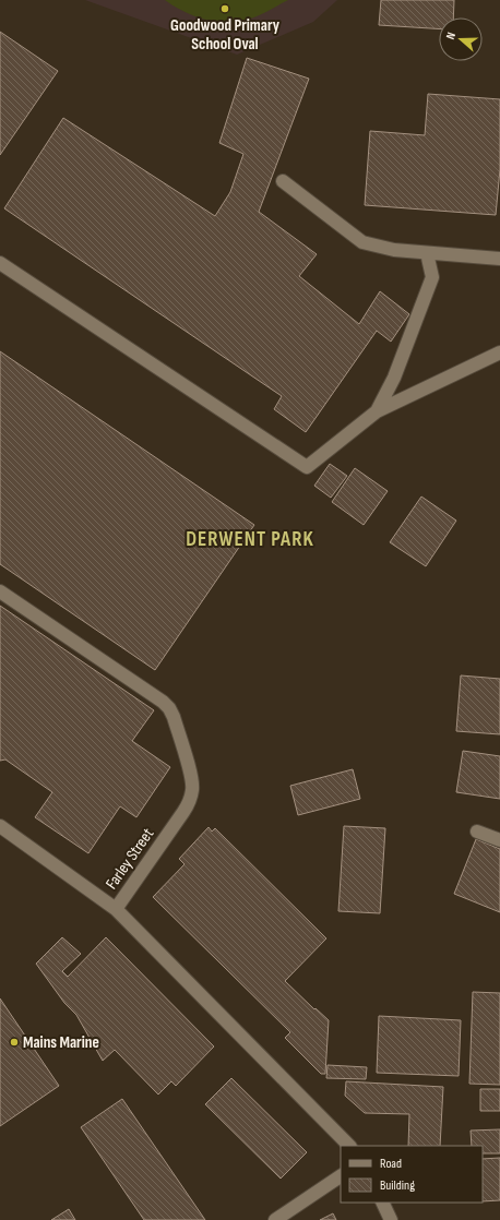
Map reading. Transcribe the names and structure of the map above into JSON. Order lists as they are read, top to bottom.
{
  "streets": {
    "lane": ["Farley Street"]
  },
  "districts": ["DERWENT PARK"],
  "places": ["Goodwood Primary School Oval", "Mains Marine"],
  "legend": ["Road", "Building"],
  "north": "left"
}
